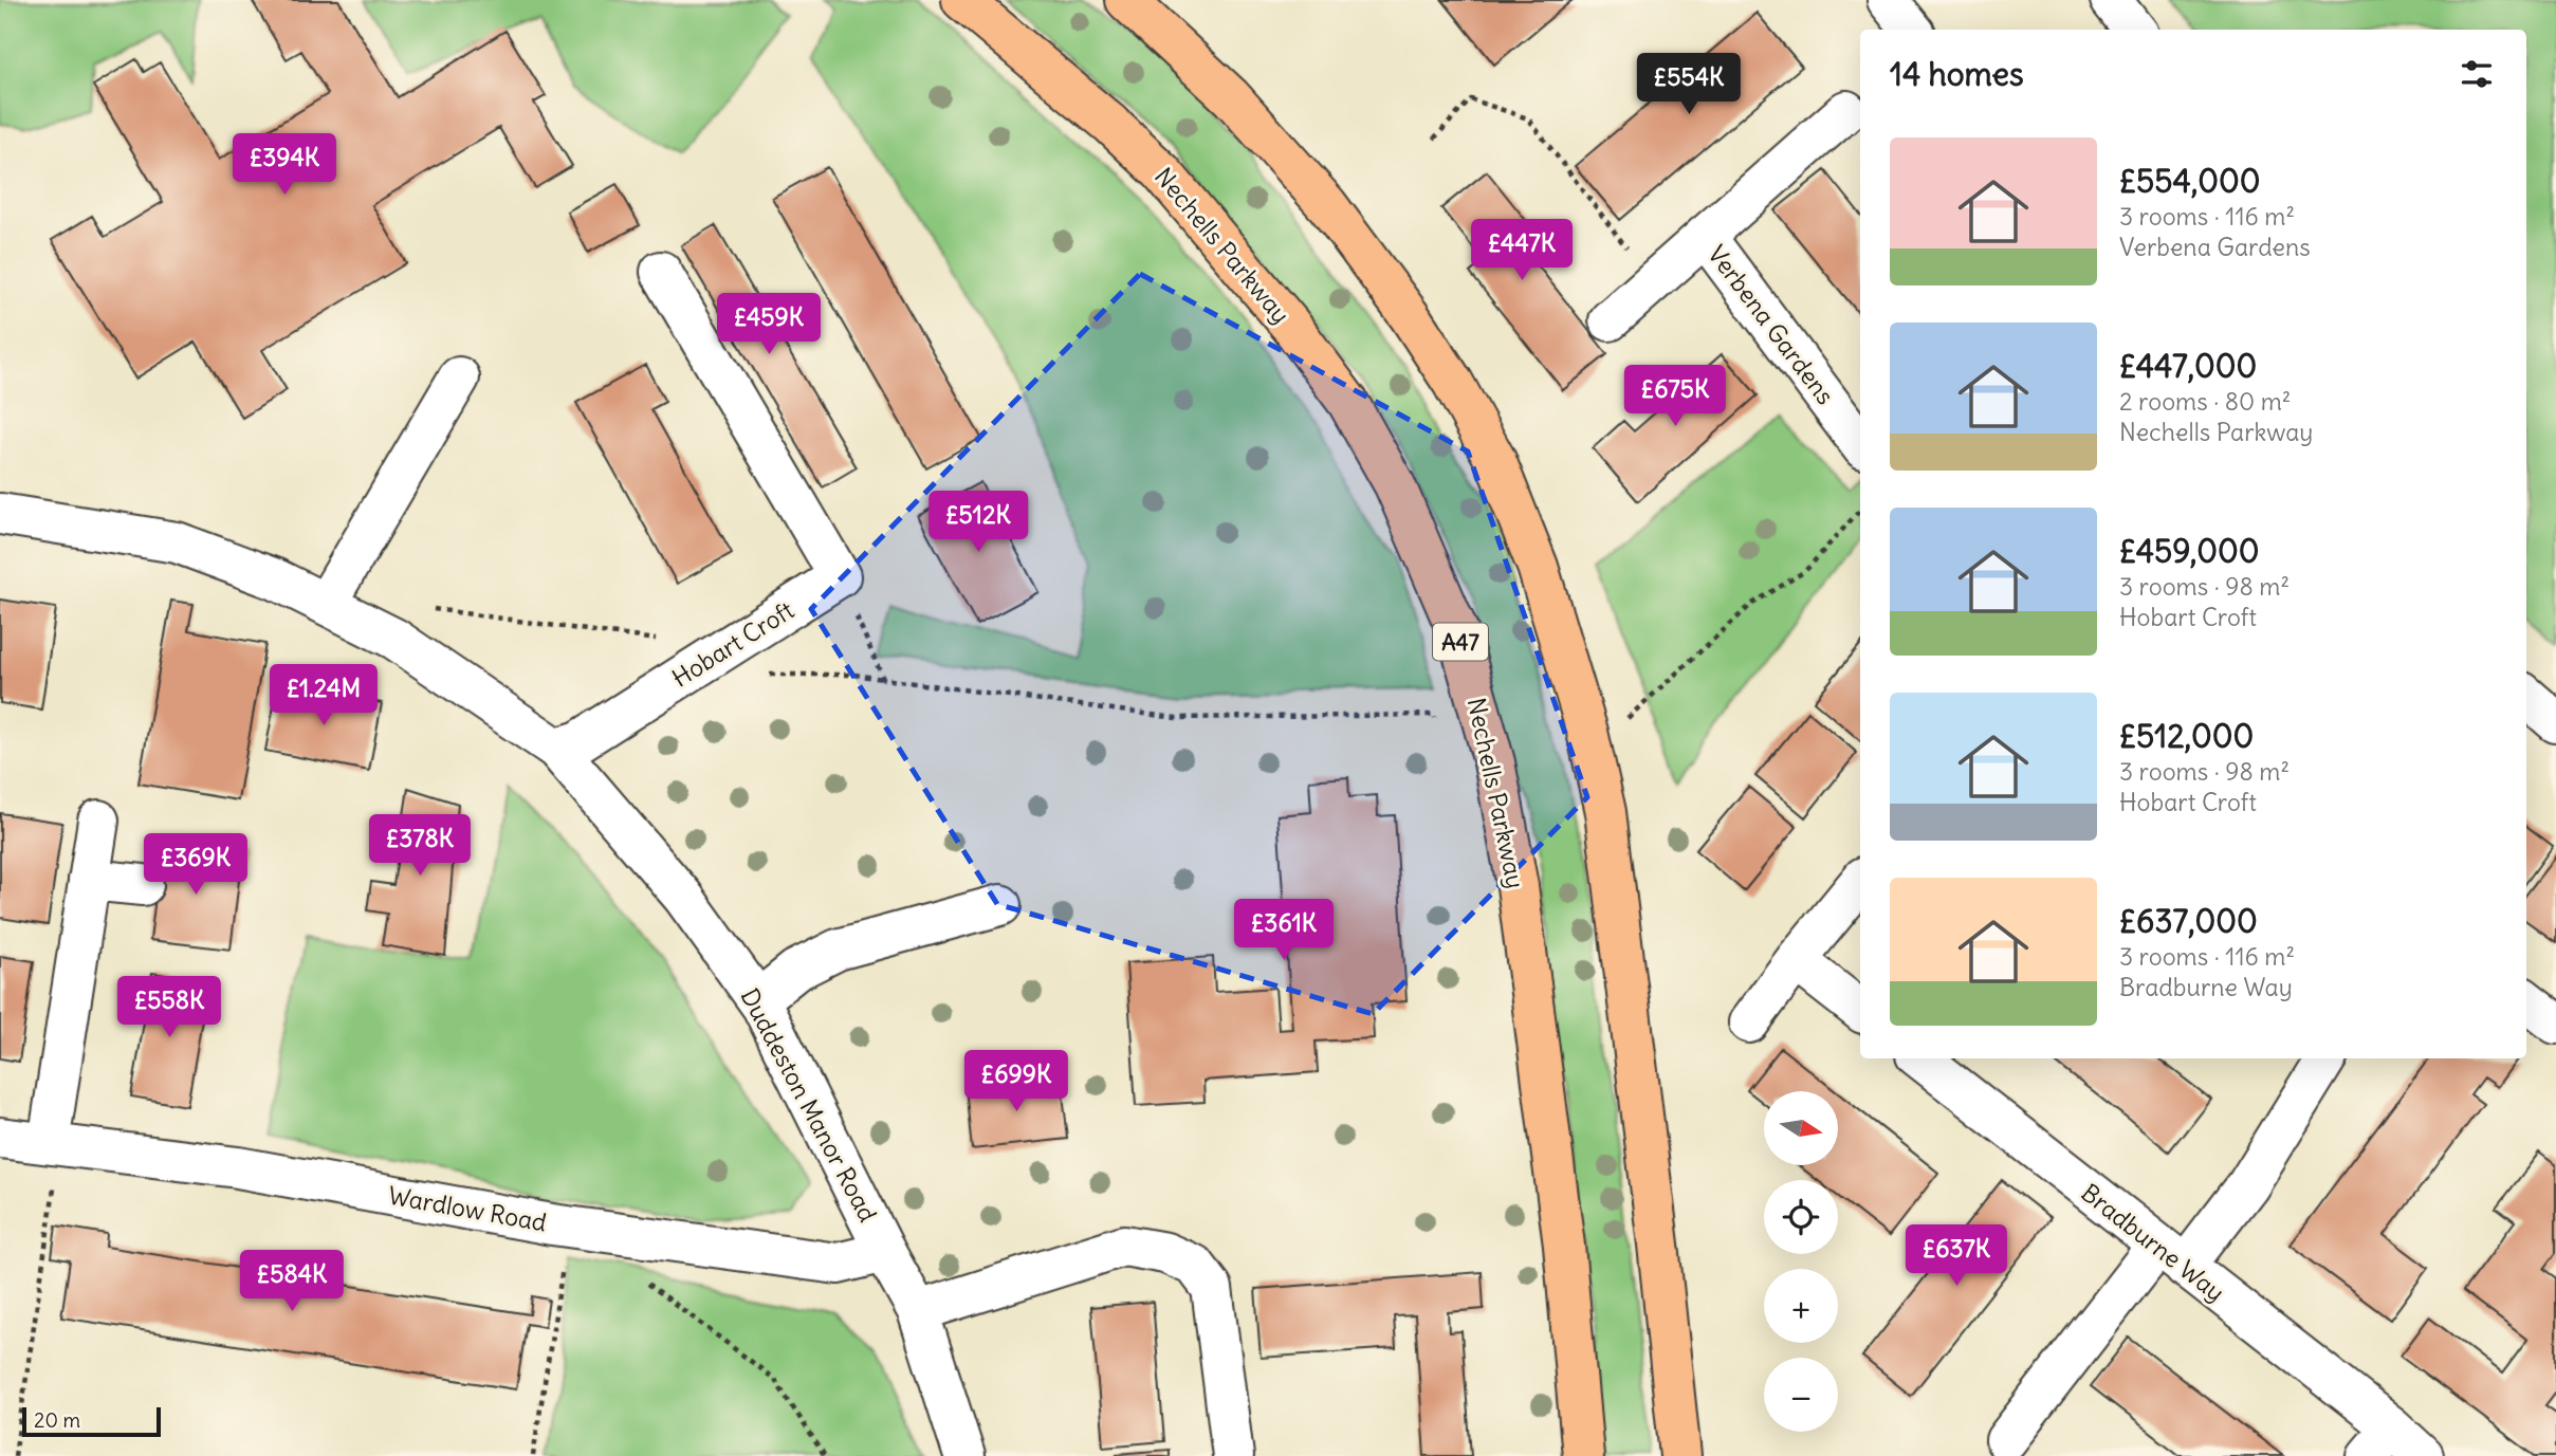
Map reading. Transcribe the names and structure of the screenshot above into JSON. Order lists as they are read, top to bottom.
{
  "streets": {
    "main road": ["Nechells Parkway", "A47"],
    "street": [
      "Verbena Gardens",
      "Hobart Croft",
      "Duddeston Manor Road",
      "Wardlow Road",
      "Bradburne Way"
    ]
  },
  "crossings": [
    ["Hobart Croft", "Duddeston Manor Road"],
    ["Duddeston Manor Road", "Wardlow Road"]
  ],
  "scale_bar": "20 m",
  "north": "right",
  "page": {
    "heading": "14 homes",
    "price": [
      "£554K",
      "£394K",
      "£447K",
      "£459K",
      "£675K",
      "£512K",
      "£1.24M",
      "£378K",
      "£369K",
      "£361K",
      "£558K",
      "£699K",
      "£637K",
      "£584K"
    ],
    "list": [
      {
        "name": "£554,000",
        "note": "3 rooms · 116 m² · Verbena Gardens"
      },
      {
        "name": "£447,000",
        "note": "2 rooms · 80 m² · Nechells Parkway"
      },
      {
        "name": "£459,000",
        "note": "3 rooms · 98 m² · Hobart Croft"
      },
      {
        "name": "£512,000",
        "note": "3 rooms · 98 m² · Hobart Croft"
      },
      {
        "name": "£637,000",
        "note": "3 rooms · 116 m² · Bradburne Way"
      }
    ],
    "map_buttons": ["+", "−"],
    "scale": "20 m"
  }
}
